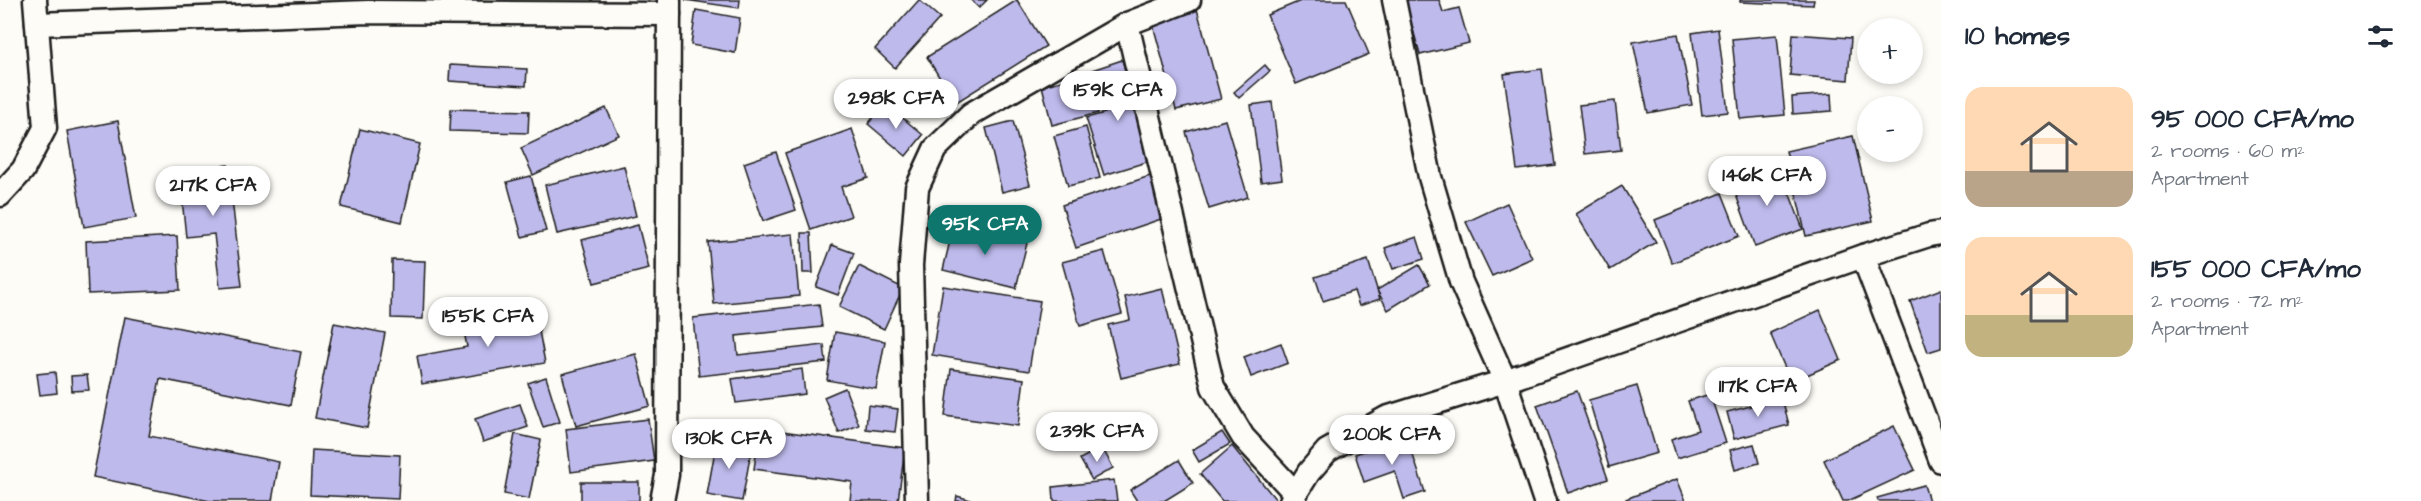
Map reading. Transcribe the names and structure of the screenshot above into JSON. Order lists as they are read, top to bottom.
{
  "page": {
    "heading": "10 homes",
    "map_buttons": ["+", "−"],
    "price": [
      "159K CFA",
      "298K CFA",
      "146K CFA",
      "217K CFA",
      "95K CFA",
      "155K CFA",
      "117K CFA",
      "239K CFA",
      "200K CFA",
      "130K CFA"
    ],
    "list": [
      {
        "name": "95 000 CFA/mo",
        "note": "2 rooms · 60 m² · Apartment"
      },
      {
        "name": "155 000 CFA/mo",
        "note": "2 rooms · 72 m² · Apartment"
      }
    ]
  }
}
